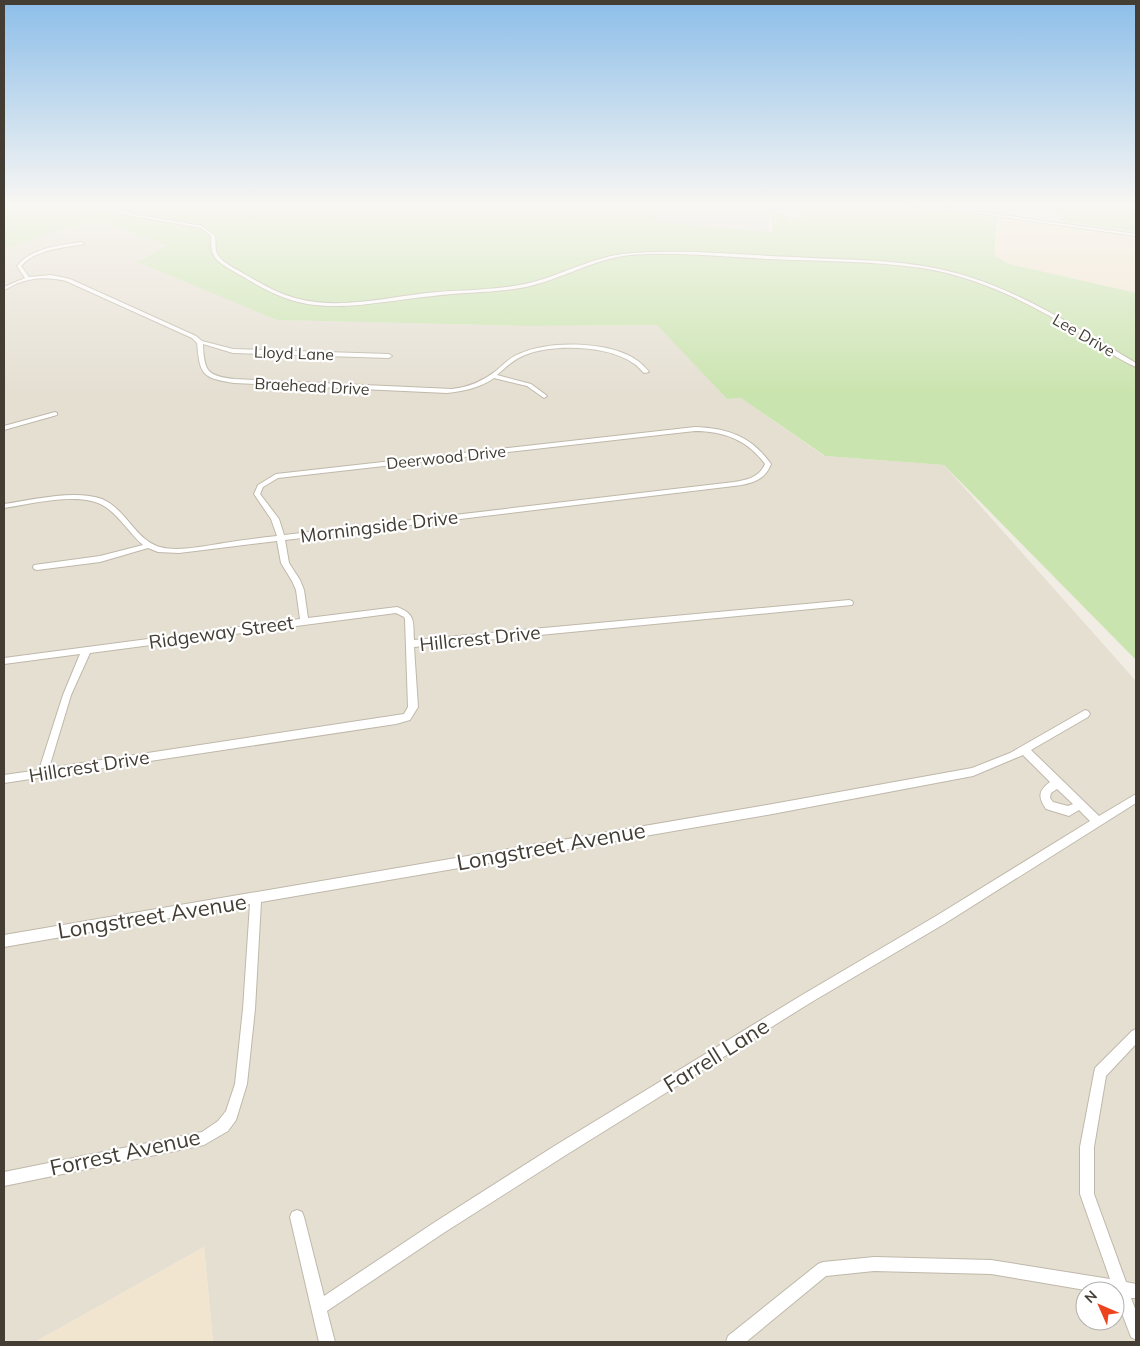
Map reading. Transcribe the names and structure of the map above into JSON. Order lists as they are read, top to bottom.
{
  "streets": {
    "street": [
      "Lee Drive",
      "Lloyd Lane",
      "Braehead Drive",
      "Deerwood Drive",
      "Morningside Drive",
      "Ridgeway Street",
      "Hillcrest Drive",
      "Longstreet Avenue",
      "Farrell Lane",
      "Forrest Avenue"
    ]
  },
  "crossings": [
    ["Lloyd Lane", "Braehead Drive"],
    ["Deerwood Drive", "Morningside Drive"],
    ["Deerwood Drive", "Ridgeway Street"],
    ["Ridgeway Street", "Hillcrest Drive"],
    ["Longstreet Avenue", "Forrest Avenue"]
  ],
  "north": "top left"
}
